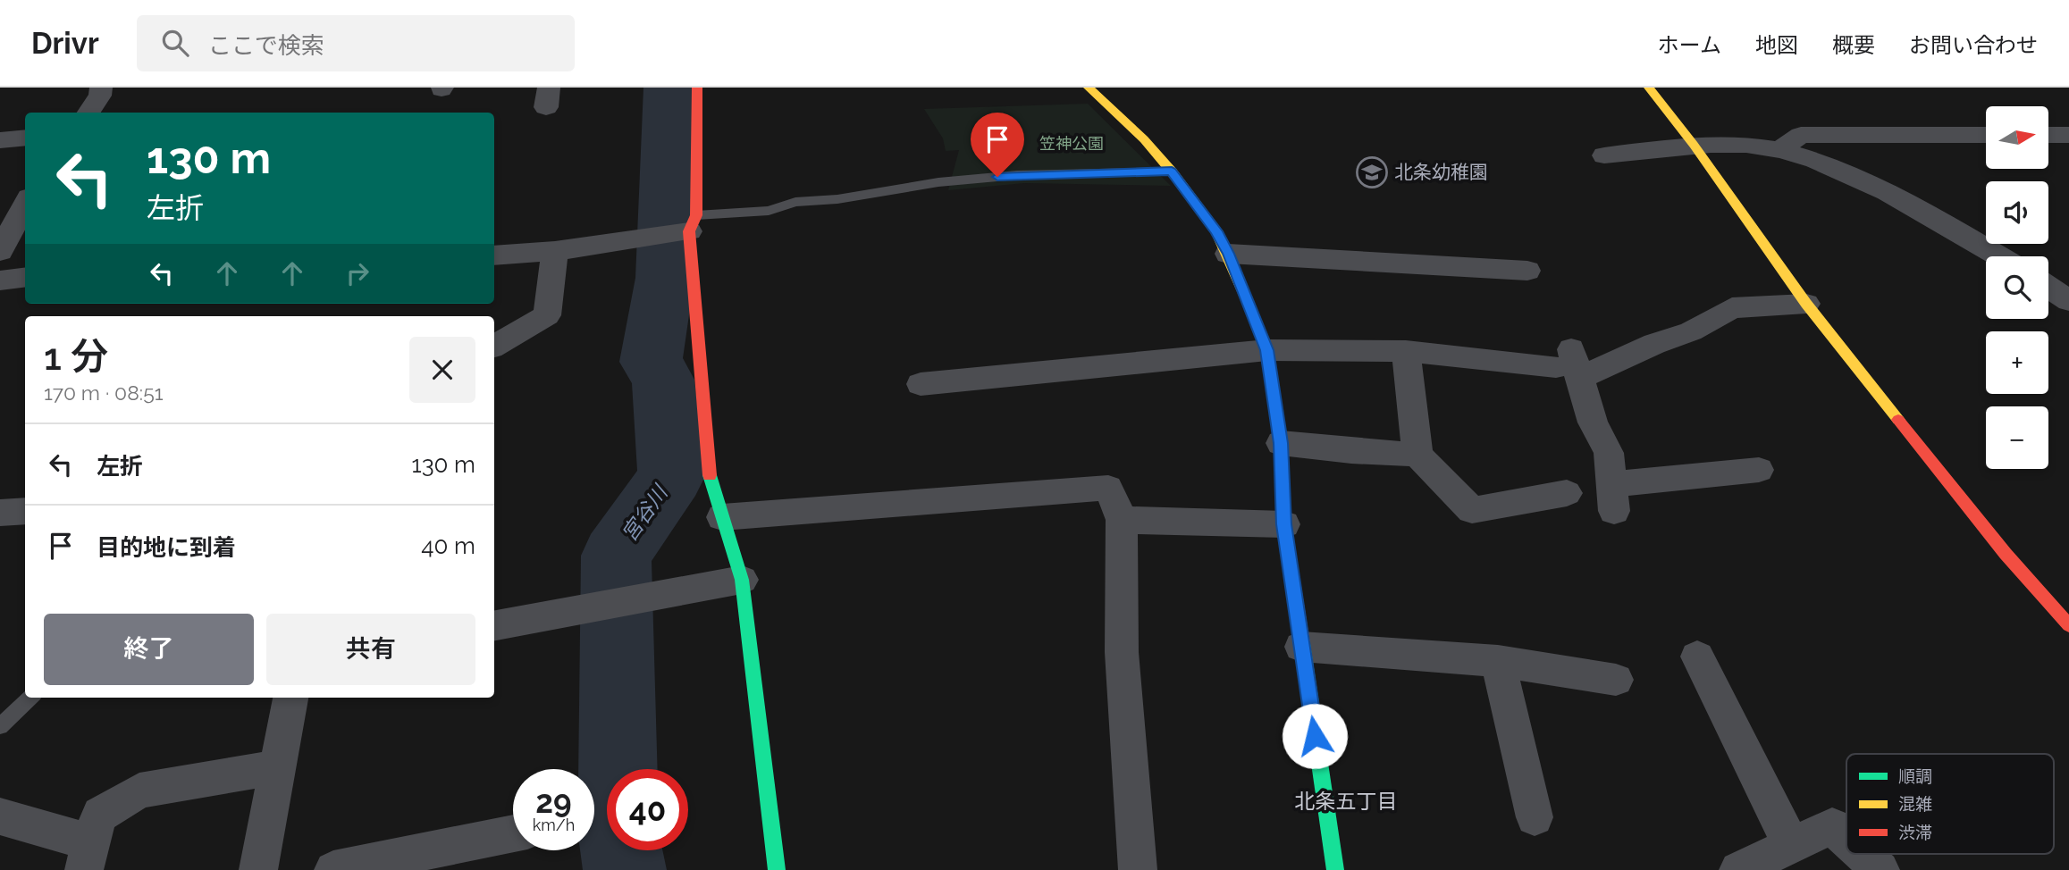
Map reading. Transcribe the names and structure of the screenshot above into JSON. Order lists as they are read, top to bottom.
{
  "districts": ["北条五丁目"],
  "water": ["宮谷川"],
  "parks": ["笠神公園"],
  "places": {
    "school or university": ["北条幼稚園"]
  },
  "legend": ["順調", "混雑", "渋滞"],
  "north": "right",
  "page": {
    "header": "Drivr",
    "search": "ここで検索",
    "nav": [
      "ホーム",
      "地図",
      "概要",
      "お問い合わせ"
    ],
    "map_buttons": ["+", "−"],
    "turn": ["130 m", "左折"],
    "heading": ["1 分", "170 m · 08:51"],
    "list": [
      {
        "name": "左折",
        "value": "130 m"
      },
      {
        "name": "目的地に到着",
        "value": "40 m"
      }
    ],
    "buttons": ["終了", "共有"],
    "speed": "29 km/h",
    "limit": "40"
  }
}
